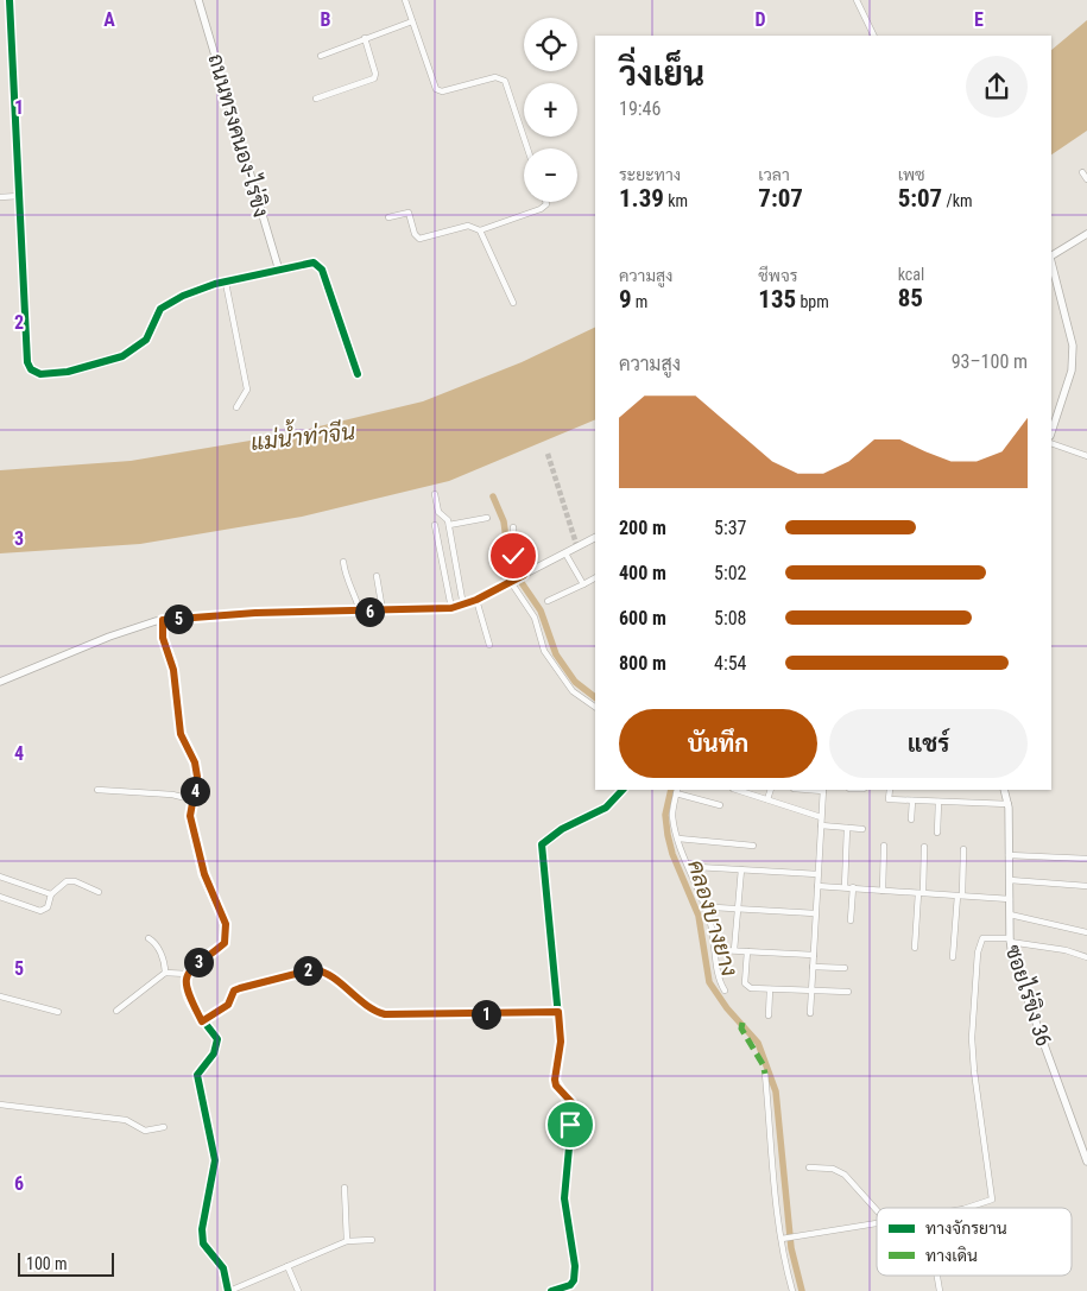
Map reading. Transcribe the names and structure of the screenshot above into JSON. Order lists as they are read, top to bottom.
{
  "streets": {
    "street": ["ถนนทรงคนอง-ไร่ขิง", "ซอยไร่ขิง 36"]
  },
  "water": ["แม่น้ำท่าจีน", "คลองบางยาง"],
  "legend": ["ทางจักรยาน", "ทางเดิน"],
  "scale_bar": "100 m",
  "page": {
    "map_buttons": ["+", "−"],
    "heading": ["วิ่งเย็น", "19:46"],
    "stats": [
      ["ระยะทาง", "1.39 km"],
      ["เวลา", "7:07"],
      ["เพซ", "5:07 /km"],
      ["ความสูง", "9 m"],
      ["ชีพจร", "135 bpm"],
      ["kcal", "85"]
    ],
    "chart": ["ความสูง", "93–100 m"],
    "list": [
      {
        "name": "200 m",
        "note": "5:37"
      },
      {
        "name": "400 m",
        "note": "5:02"
      },
      {
        "name": "600 m",
        "note": "5:08"
      },
      {
        "name": "800 m",
        "note": "4:54"
      }
    ],
    "pins": [
      "6",
      "5",
      "4",
      "3",
      "2",
      "1"
    ],
    "buttons": ["บันทึก", "แชร์"],
    "scale": "100 m"
  },
  "grid": {
    "columns": [
      "A",
      "B",
      "D",
      "E"
    ],
    "rows": [
      "1",
      "2",
      "3",
      "4",
      "5",
      "6"
    ]
  }
}
